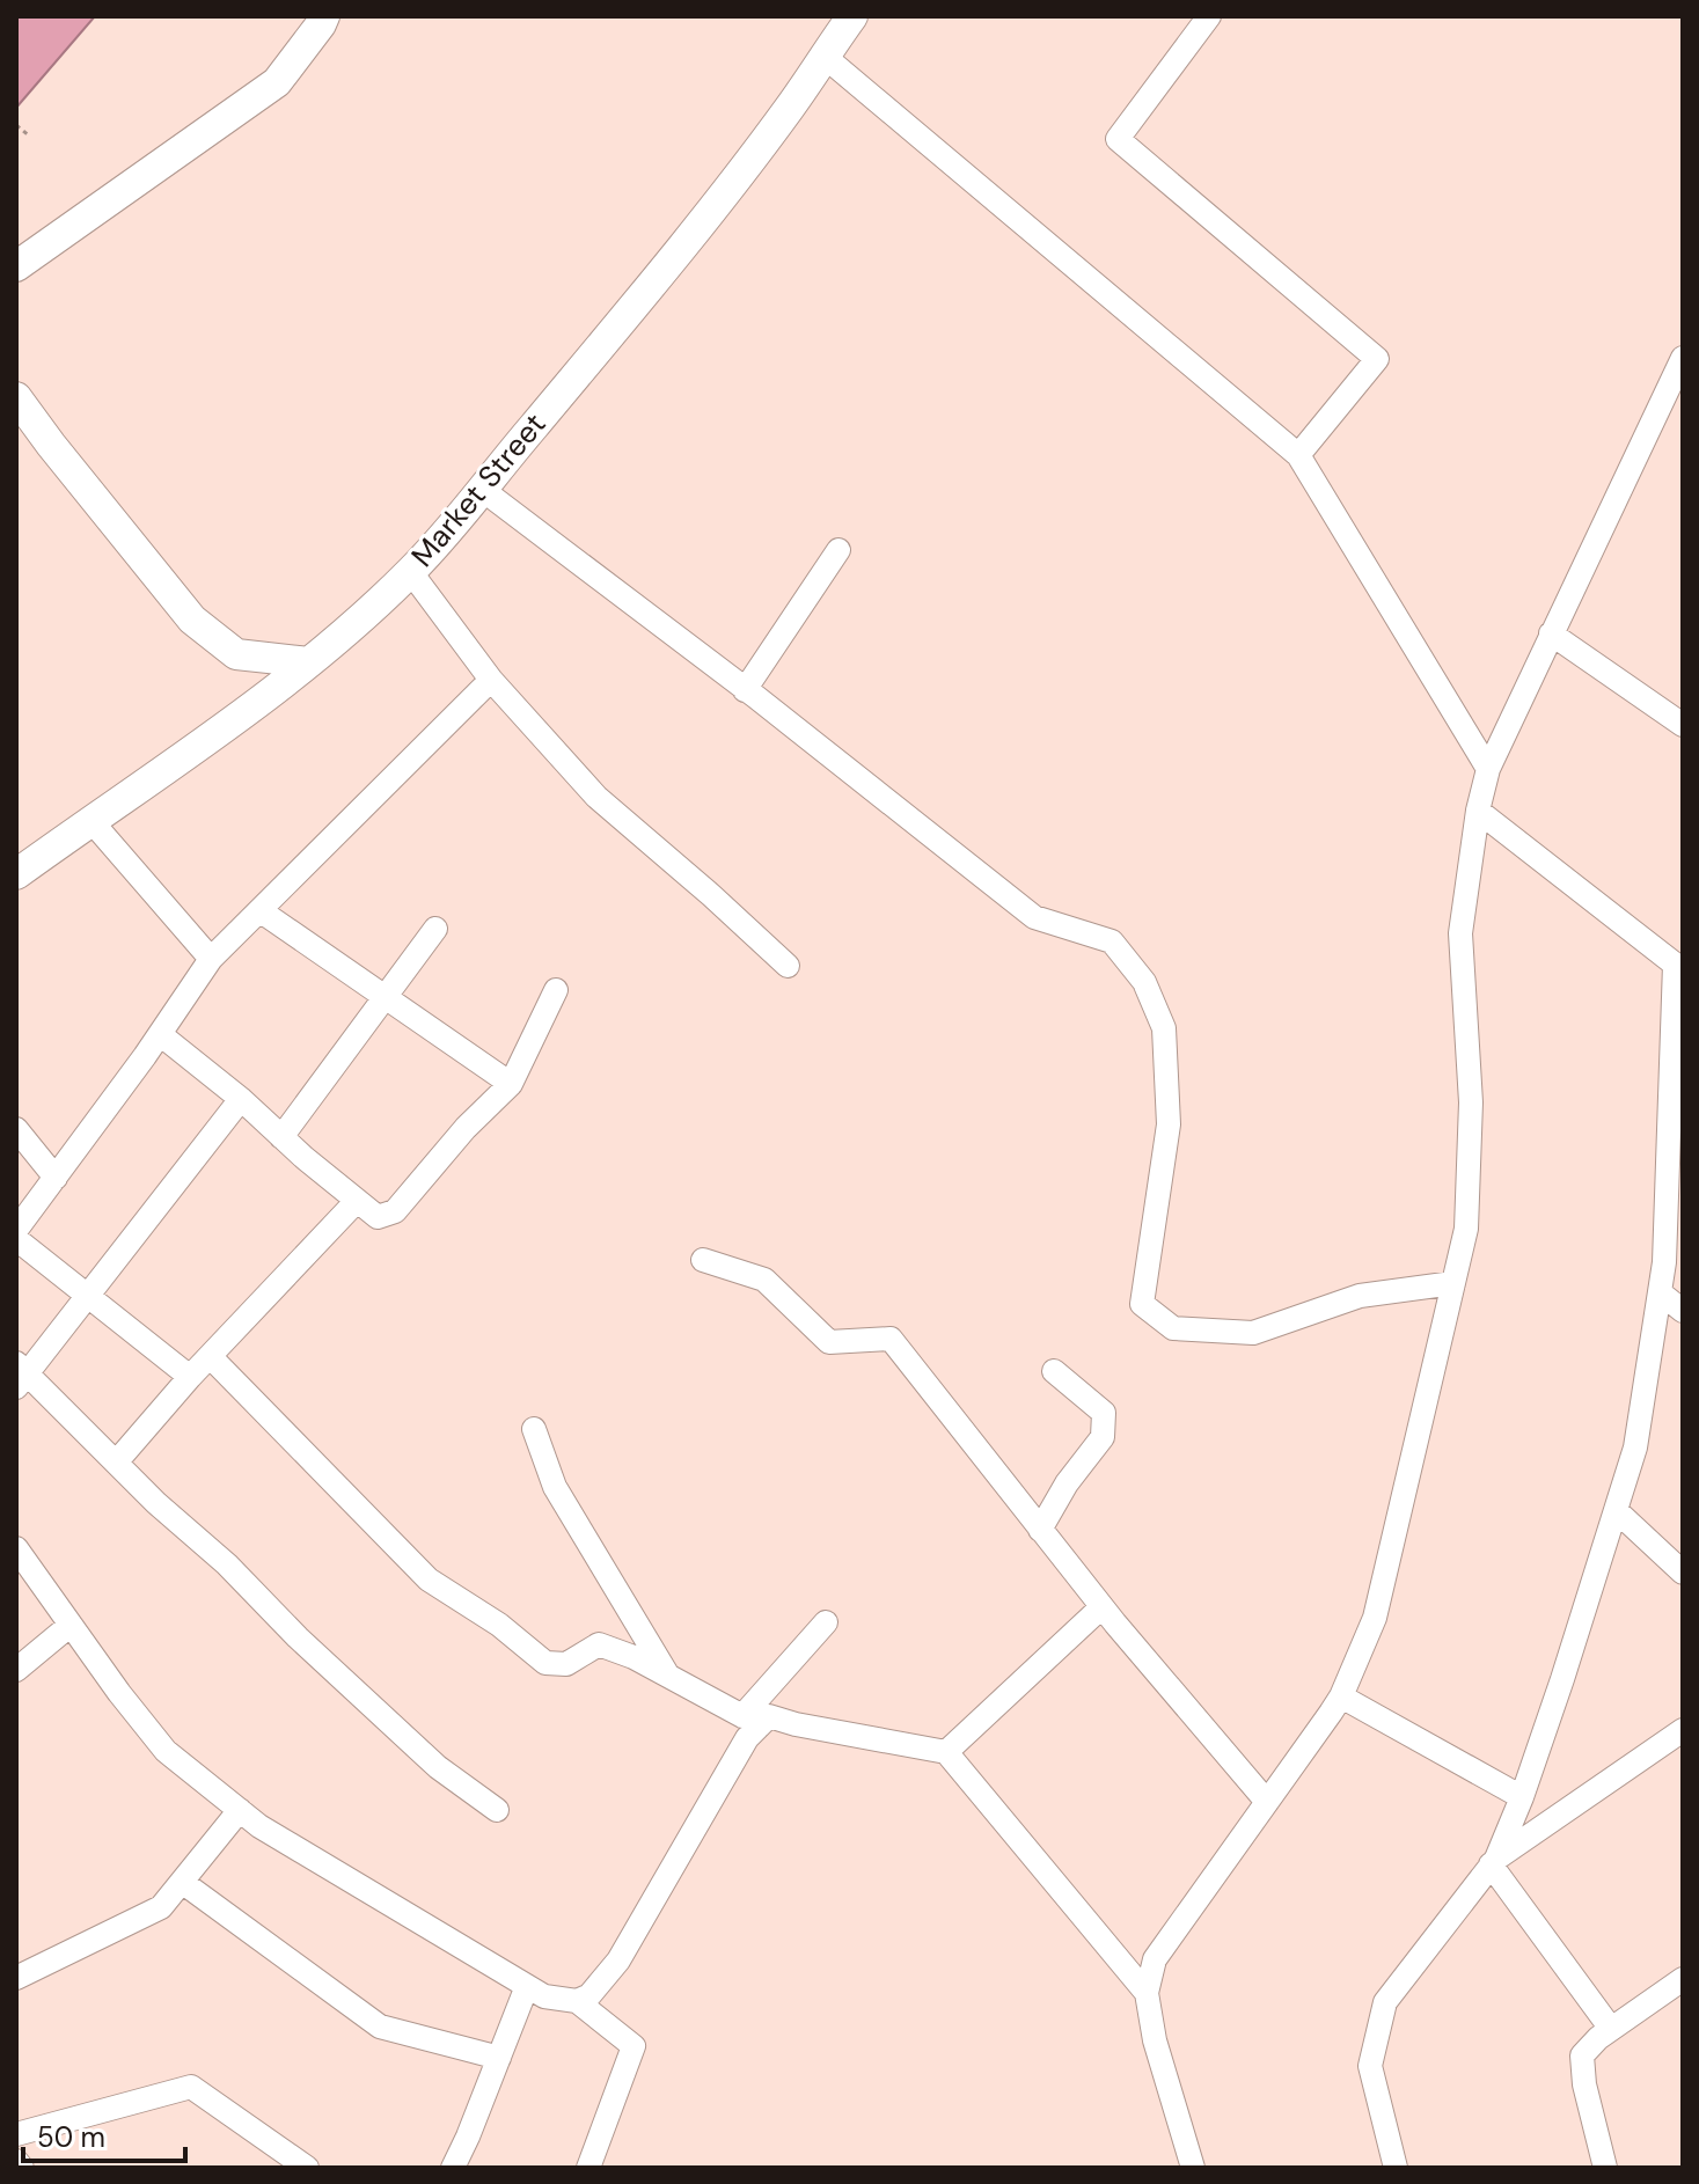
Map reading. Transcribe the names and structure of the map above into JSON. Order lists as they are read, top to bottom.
{
  "streets": {
    "street": ["Market Street"]
  },
  "scale_bar": "50 m"
}
